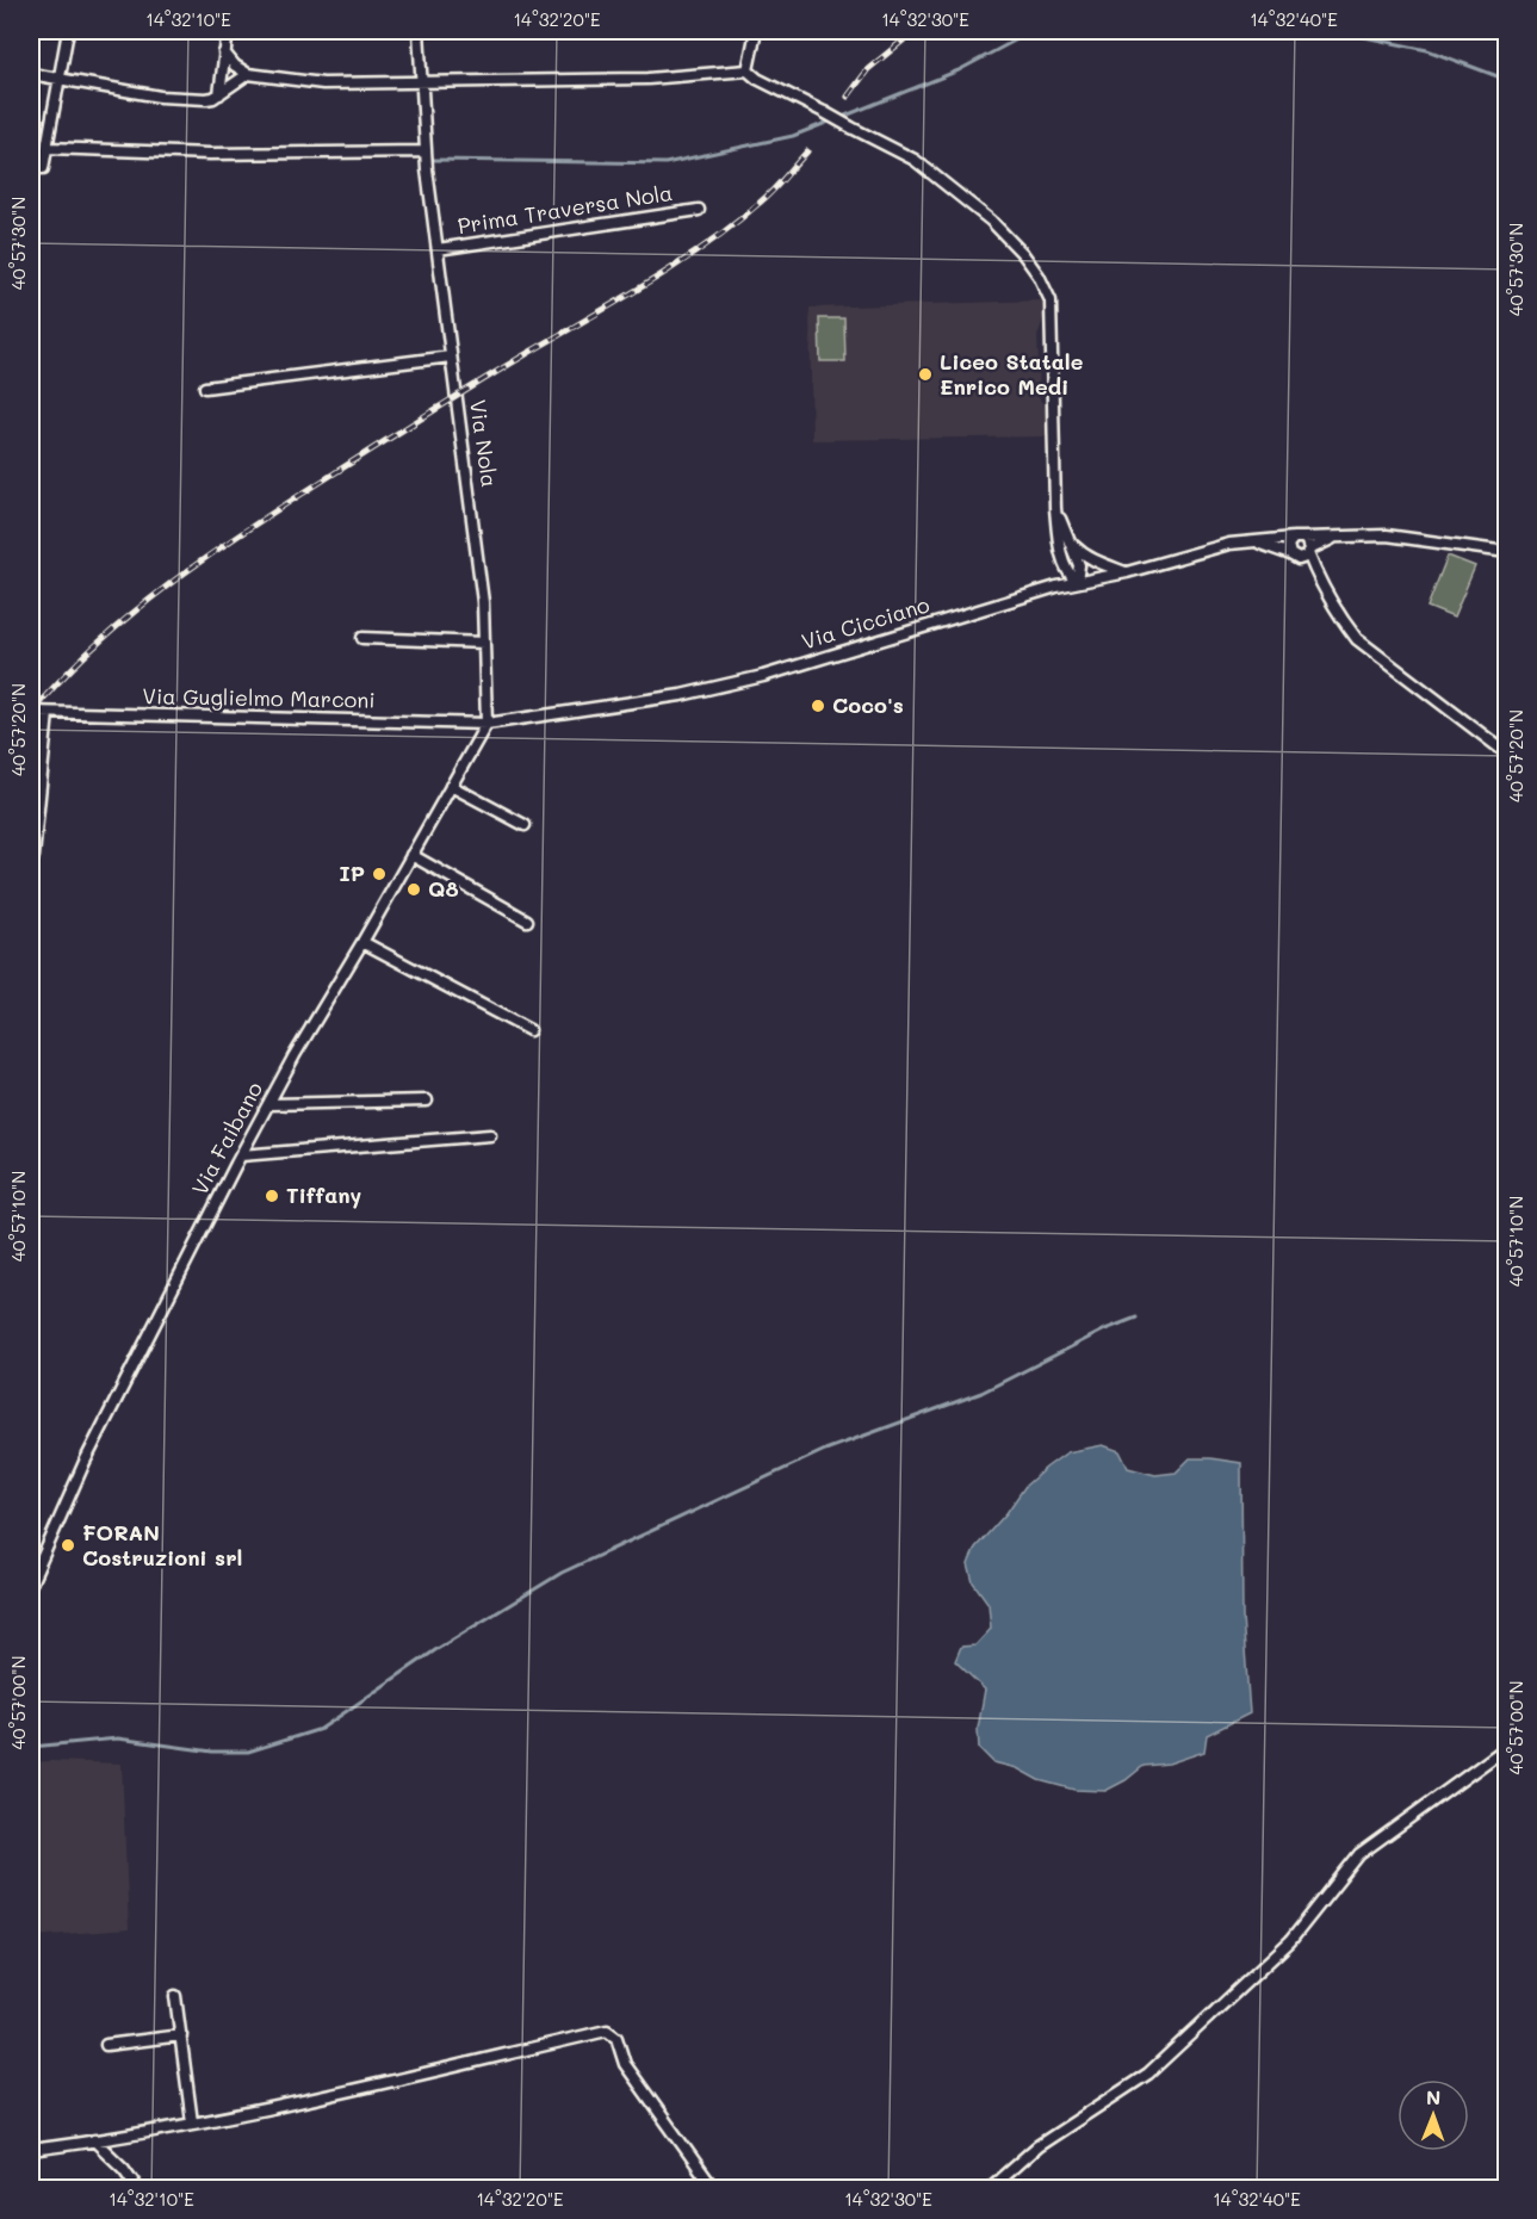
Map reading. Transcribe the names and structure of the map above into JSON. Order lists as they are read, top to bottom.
{
  "streets": {
    "street": [
      "Prima Traversa Nola",
      "Via Nola",
      "Via Cicciano",
      "Via Guglielmo Marconi",
      "Via Faibano"
    ]
  },
  "crossings": [
    ["Prima Traversa Nola", "Via Nola"],
    ["Via Nola", "Via Cicciano"],
    ["Via Nola", "Via Guglielmo Marconi"],
    ["Via Nola", "Via Faibano"],
    ["Via Cicciano", "Via Guglielmo Marconi"],
    ["Via Cicciano", "Via Faibano"],
    ["Via Guglielmo Marconi", "Via Faibano"]
  ],
  "places": [
    "Liceo Statale Enrico Medi",
    "Coco's",
    "IP",
    "Q8",
    "Tiffany",
    "FORAN Costruzioni srl"
  ],
  "north": "top",
  "coordinates": [
    "14°32'10\"E",
    "14°32'20\"E",
    "14°32'30\"E",
    "14°32'40\"E",
    "40°57'30\"N",
    "40°57'20\"N",
    "40°57'10\"N",
    "40°57'00\"N"
  ]
}
